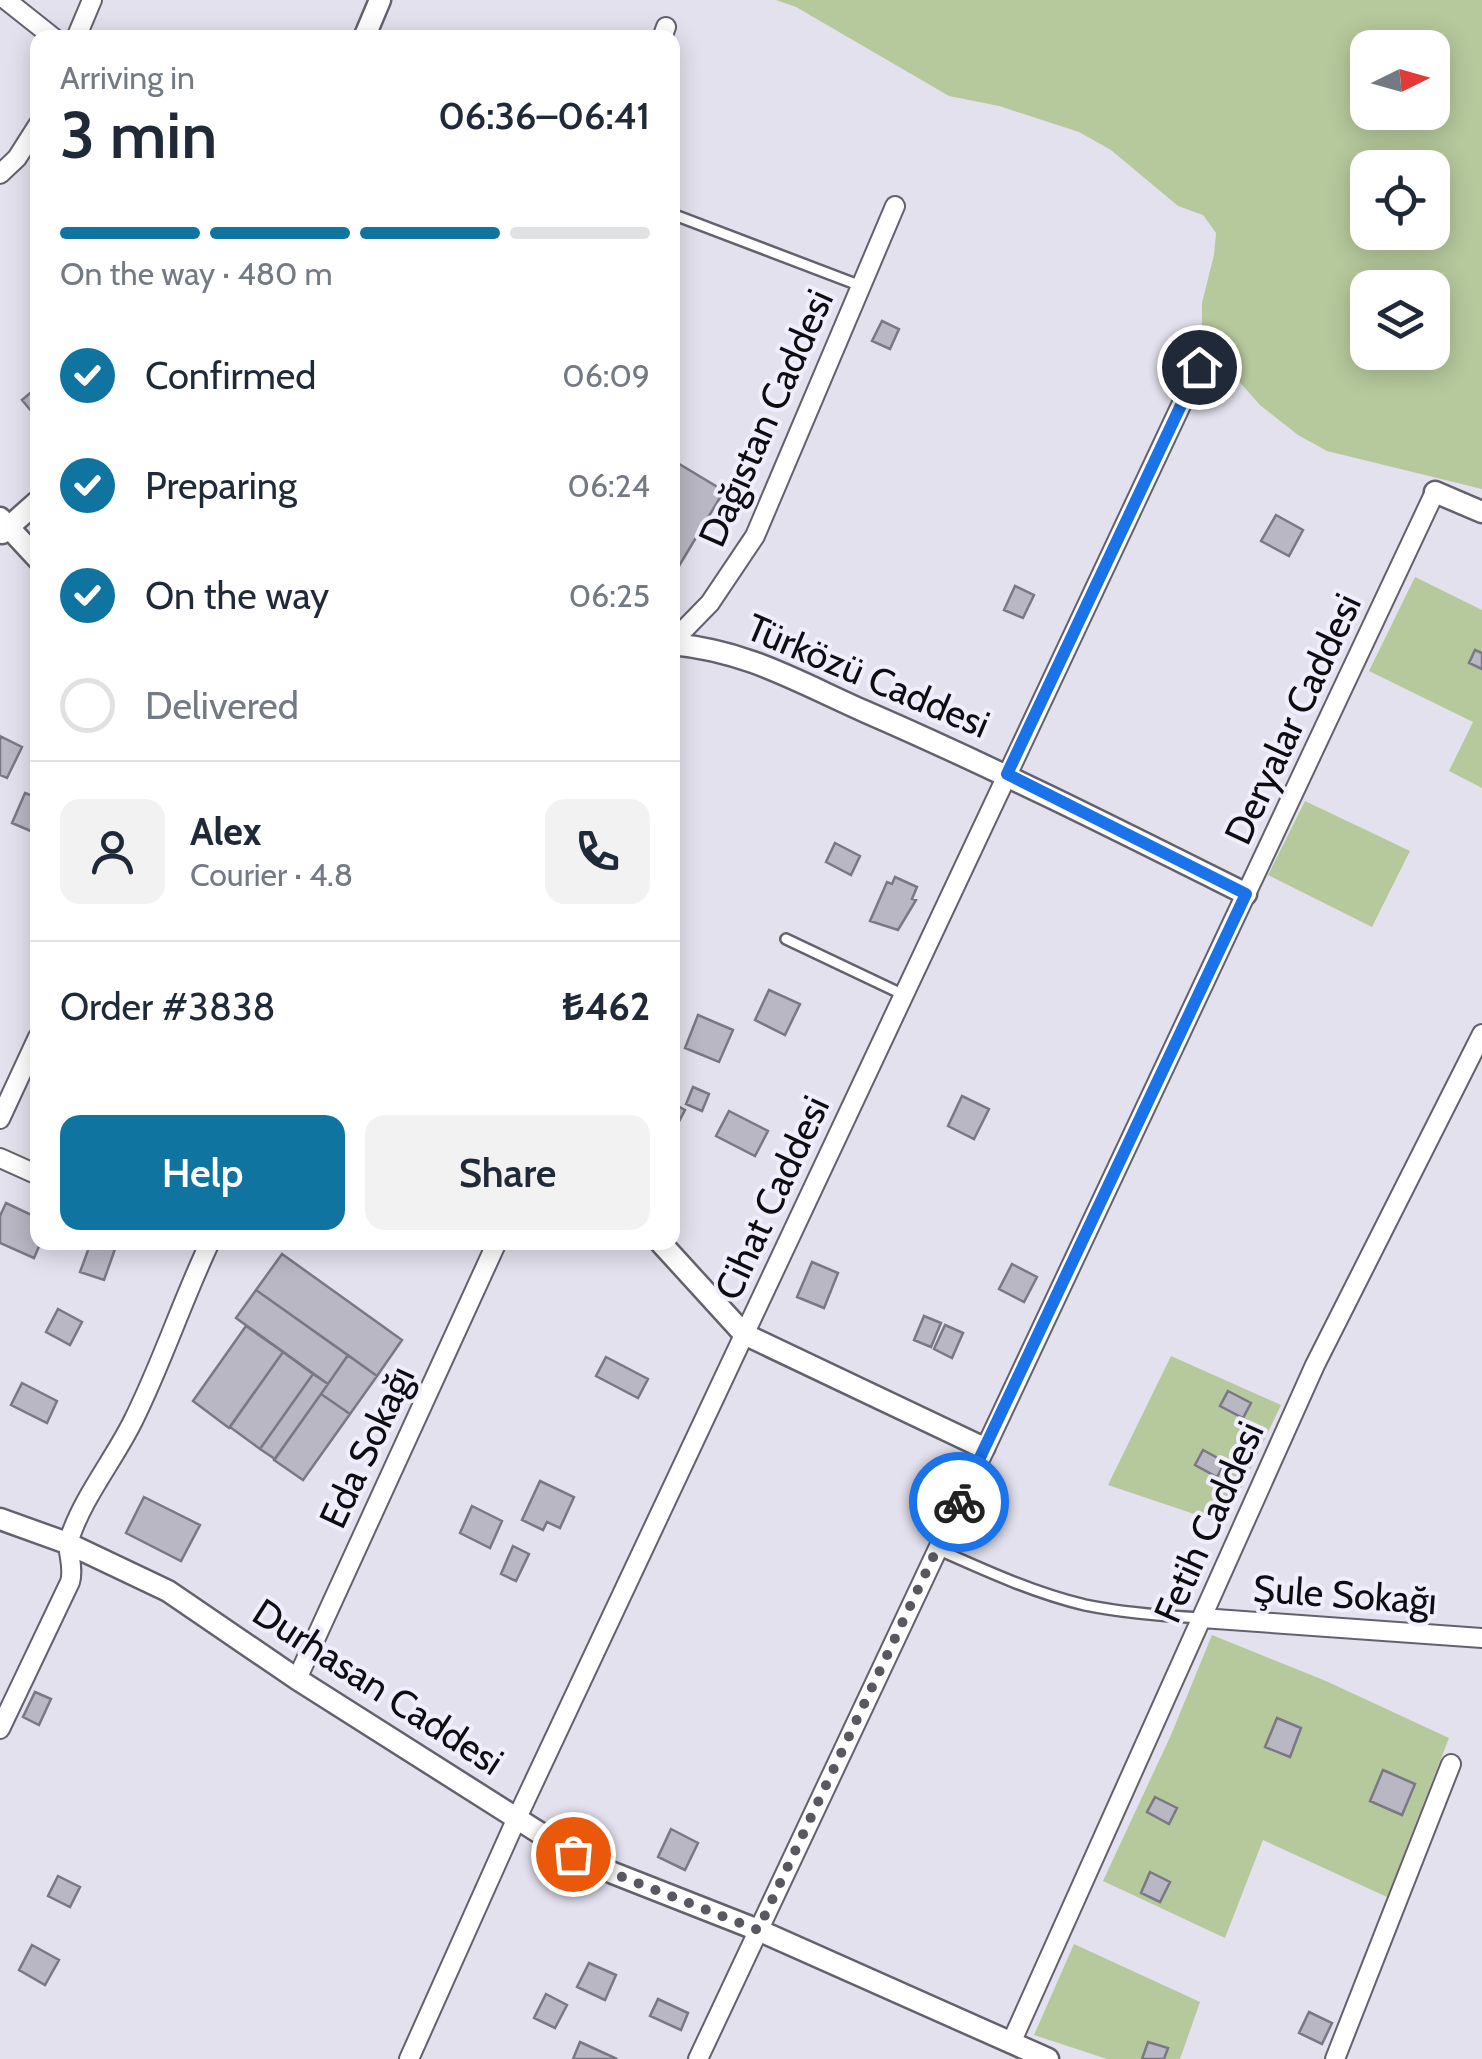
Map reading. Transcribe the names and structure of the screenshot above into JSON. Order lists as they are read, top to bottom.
{
  "streets": {
    "street": [
      "Dağıstan Caddesi",
      "Türközü Caddesi",
      "Deryalar Caddesi",
      "Cihat Caddesi",
      "Eda Sokağı",
      "Fetih Caddesi",
      "Şule Sokağı",
      "Durhasan Caddesi"
    ]
  },
  "crossings": [
    ["Türközü Caddesi", "Deryalar Caddesi"],
    ["Türközü Caddesi", "Cihat Caddesi"],
    ["Deryalar Caddesi", "Durhasan Caddesi"],
    ["Cihat Caddesi", "Durhasan Caddesi"],
    ["Eda Sokağı", "Durhasan Caddesi"],
    ["Fetih Caddesi", "Şule Sokağı"],
    ["Fetih Caddesi", "Durhasan Caddesi"]
  ],
  "north": "right",
  "page": {
    "heading": ["3 min", "Arriving in", "06:36–06:41"],
    "panel": [
      "Alex",
      "Courier · 4.8",
      "Order #3838",
      "₺462"
    ],
    "bar": "On the way · 480 m",
    "list": [
      ["Confirmed", "06:09"],
      ["Preparing", "06:24"],
      ["On the way", "06:25"],
      "Delivered"
    ],
    "buttons": ["Help", "Share"]
  }
}
